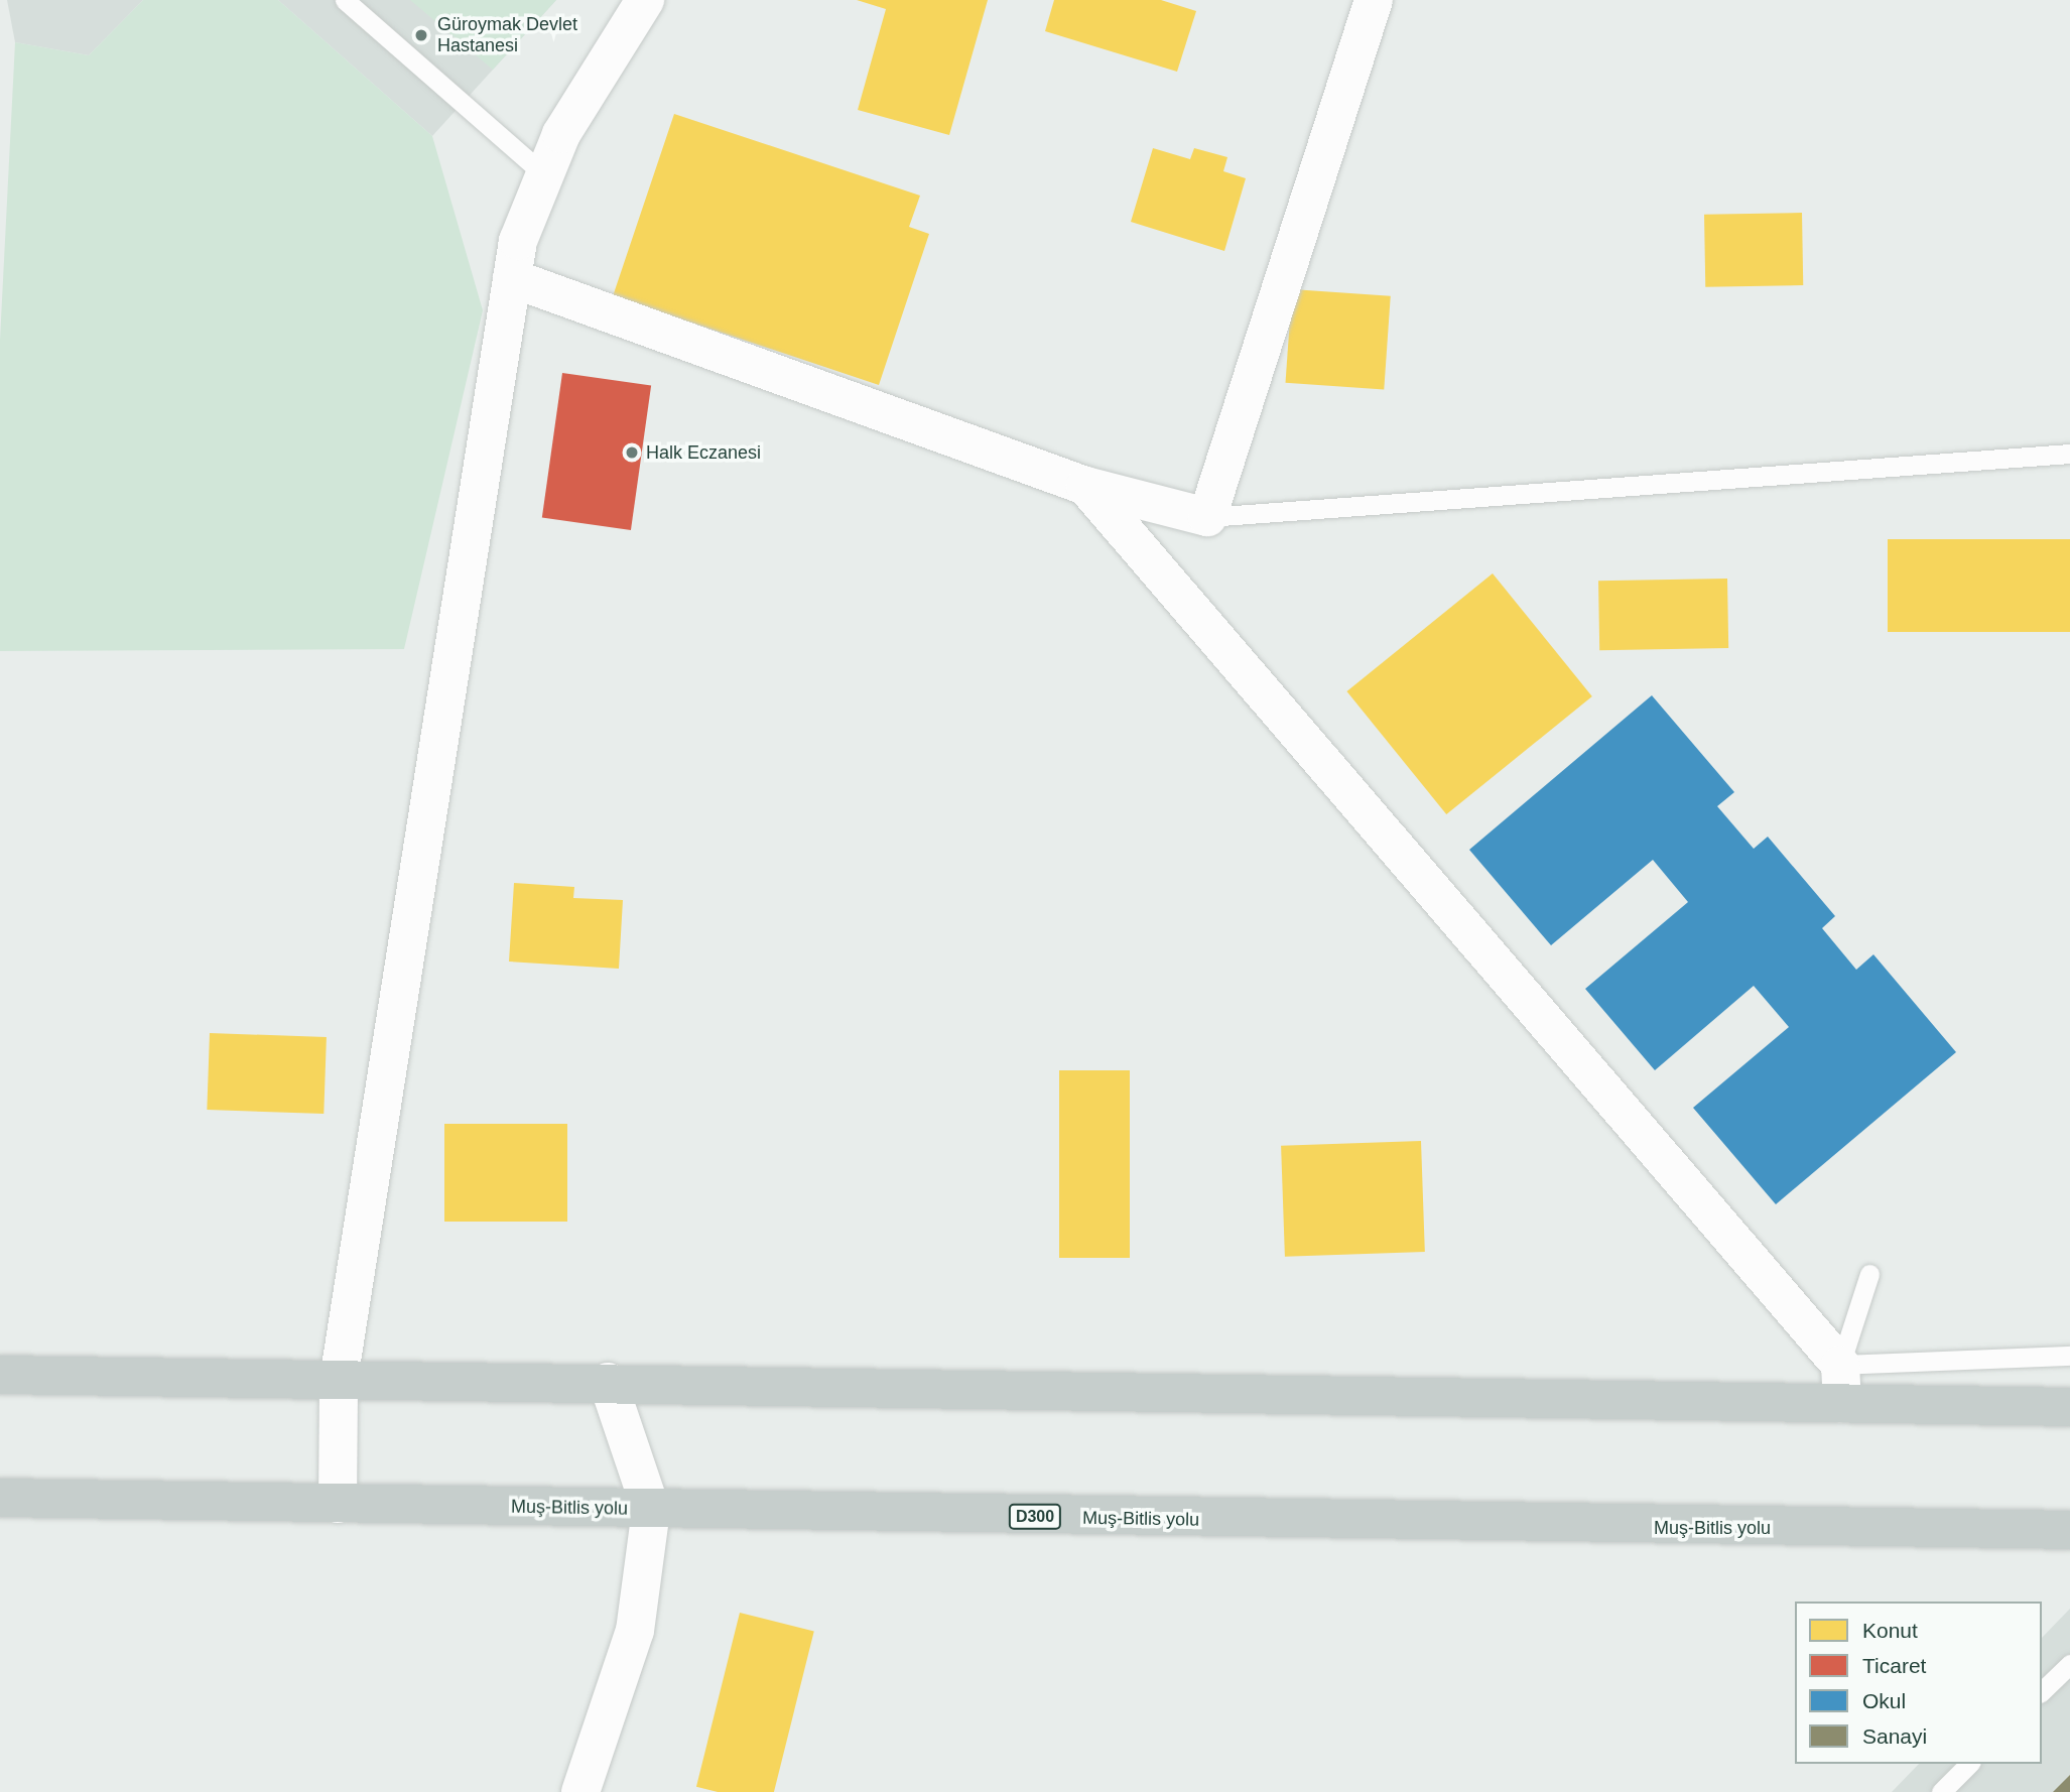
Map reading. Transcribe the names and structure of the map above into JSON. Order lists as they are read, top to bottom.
{
  "streets": {
    "highway": ["Muş-Bitlis yolu", "D300"]
  },
  "places": ["Güroymak Devlet Hastanesi", "Halk Eczanesi"],
  "legend": [
    "Konut",
    "Ticaret",
    "Okul",
    "Sanayi"
  ]
}
